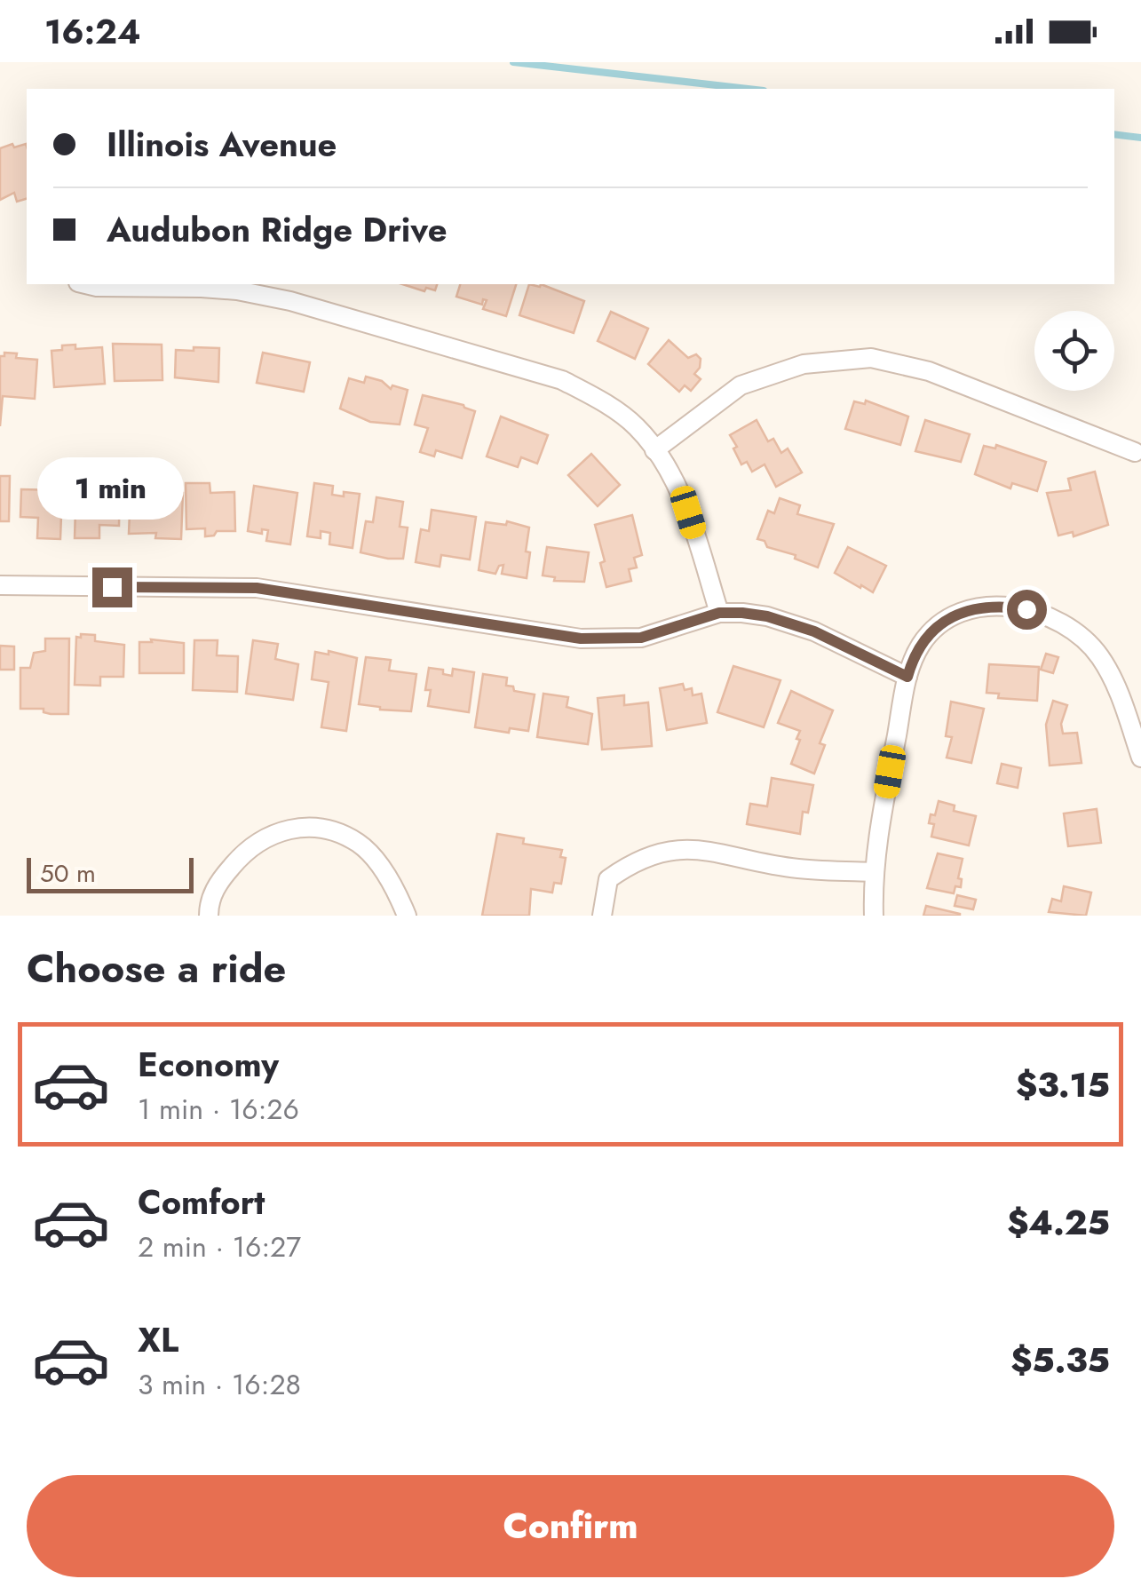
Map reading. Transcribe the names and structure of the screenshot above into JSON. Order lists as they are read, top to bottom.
{
  "scale_bar": "50 m",
  "page": {
    "status": "16:24",
    "banner": ["Illinois Avenue", "Audubon Ridge Drive"],
    "bubble": "1 min",
    "scale": "50 m",
    "heading": "Choose a ride",
    "list": [
      {
        "name": "Economy",
        "note": "1 min · 16:26",
        "value": "$3.15"
      },
      {
        "name": "Comfort",
        "note": "2 min · 16:27",
        "value": "$4.25"
      },
      {
        "name": "XL",
        "note": "3 min · 16:28",
        "value": "$5.35"
      }
    ],
    "buttons": "Confirm"
  }
}
